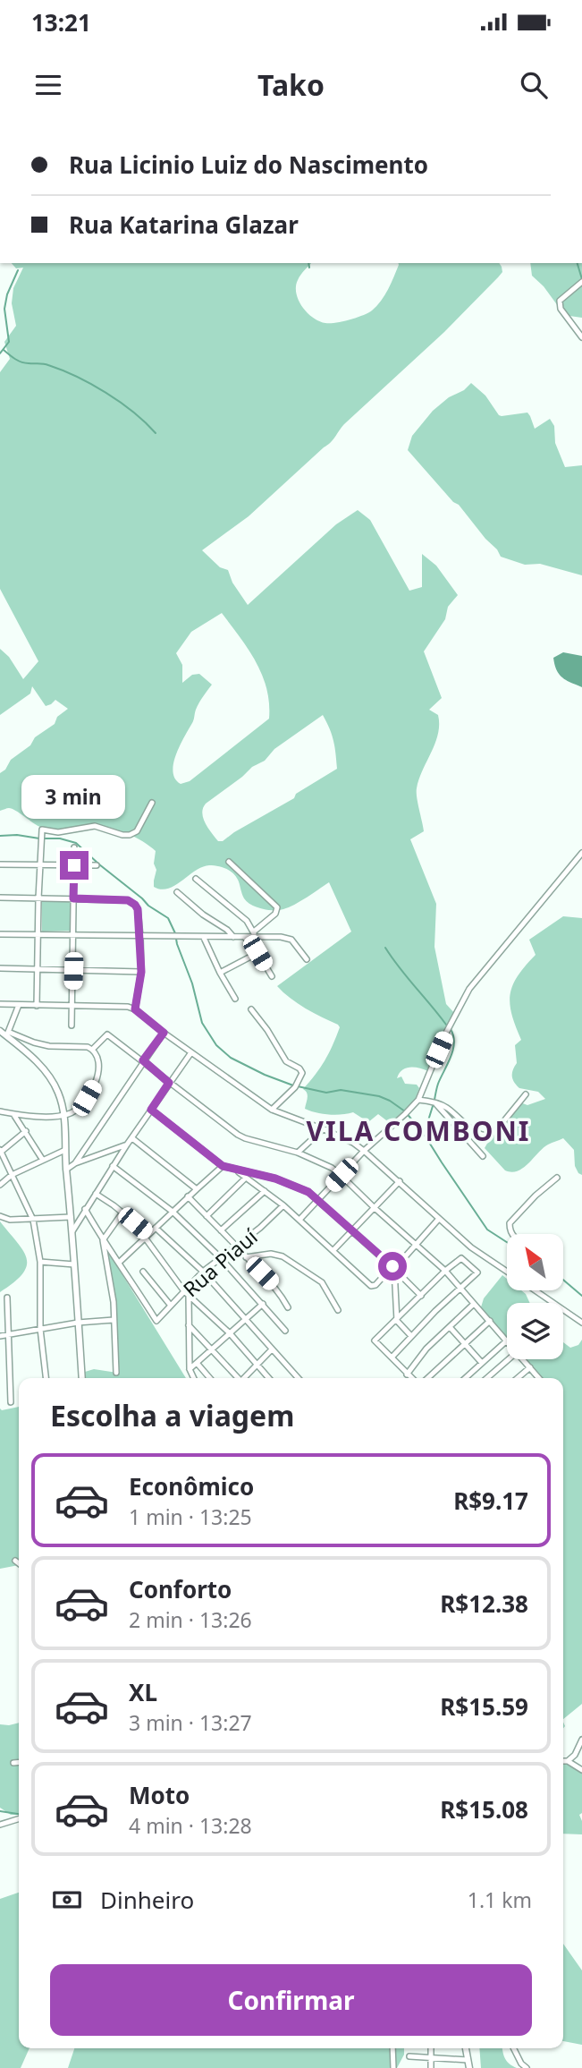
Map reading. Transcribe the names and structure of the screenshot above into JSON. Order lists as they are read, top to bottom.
{
  "streets": {
    "street": ["Rua Piauí"]
  },
  "districts": ["VILA COMBONI"],
  "north": "top left",
  "page": {
    "status": "13:21",
    "header": "Tako",
    "banner": ["Rua Licinio Luiz do Nascimento", "Rua Katarina Glazar"],
    "bubble": "3 min",
    "heading": "Escolha a viagem",
    "list": [
      {
        "name": "Econômico",
        "note": "1 min · 13:25",
        "value": "R$9.17"
      },
      {
        "name": "Conforto",
        "note": "2 min · 13:26",
        "value": "R$12.38"
      },
      {
        "name": "XL",
        "note": "3 min · 13:27",
        "value": "R$15.59"
      },
      {
        "name": "Moto",
        "note": "4 min · 13:28",
        "value": "R$15.08"
      }
    ],
    "pay": ["Dinheiro", "1.1 km"],
    "buttons": "Confirmar"
  }
}
